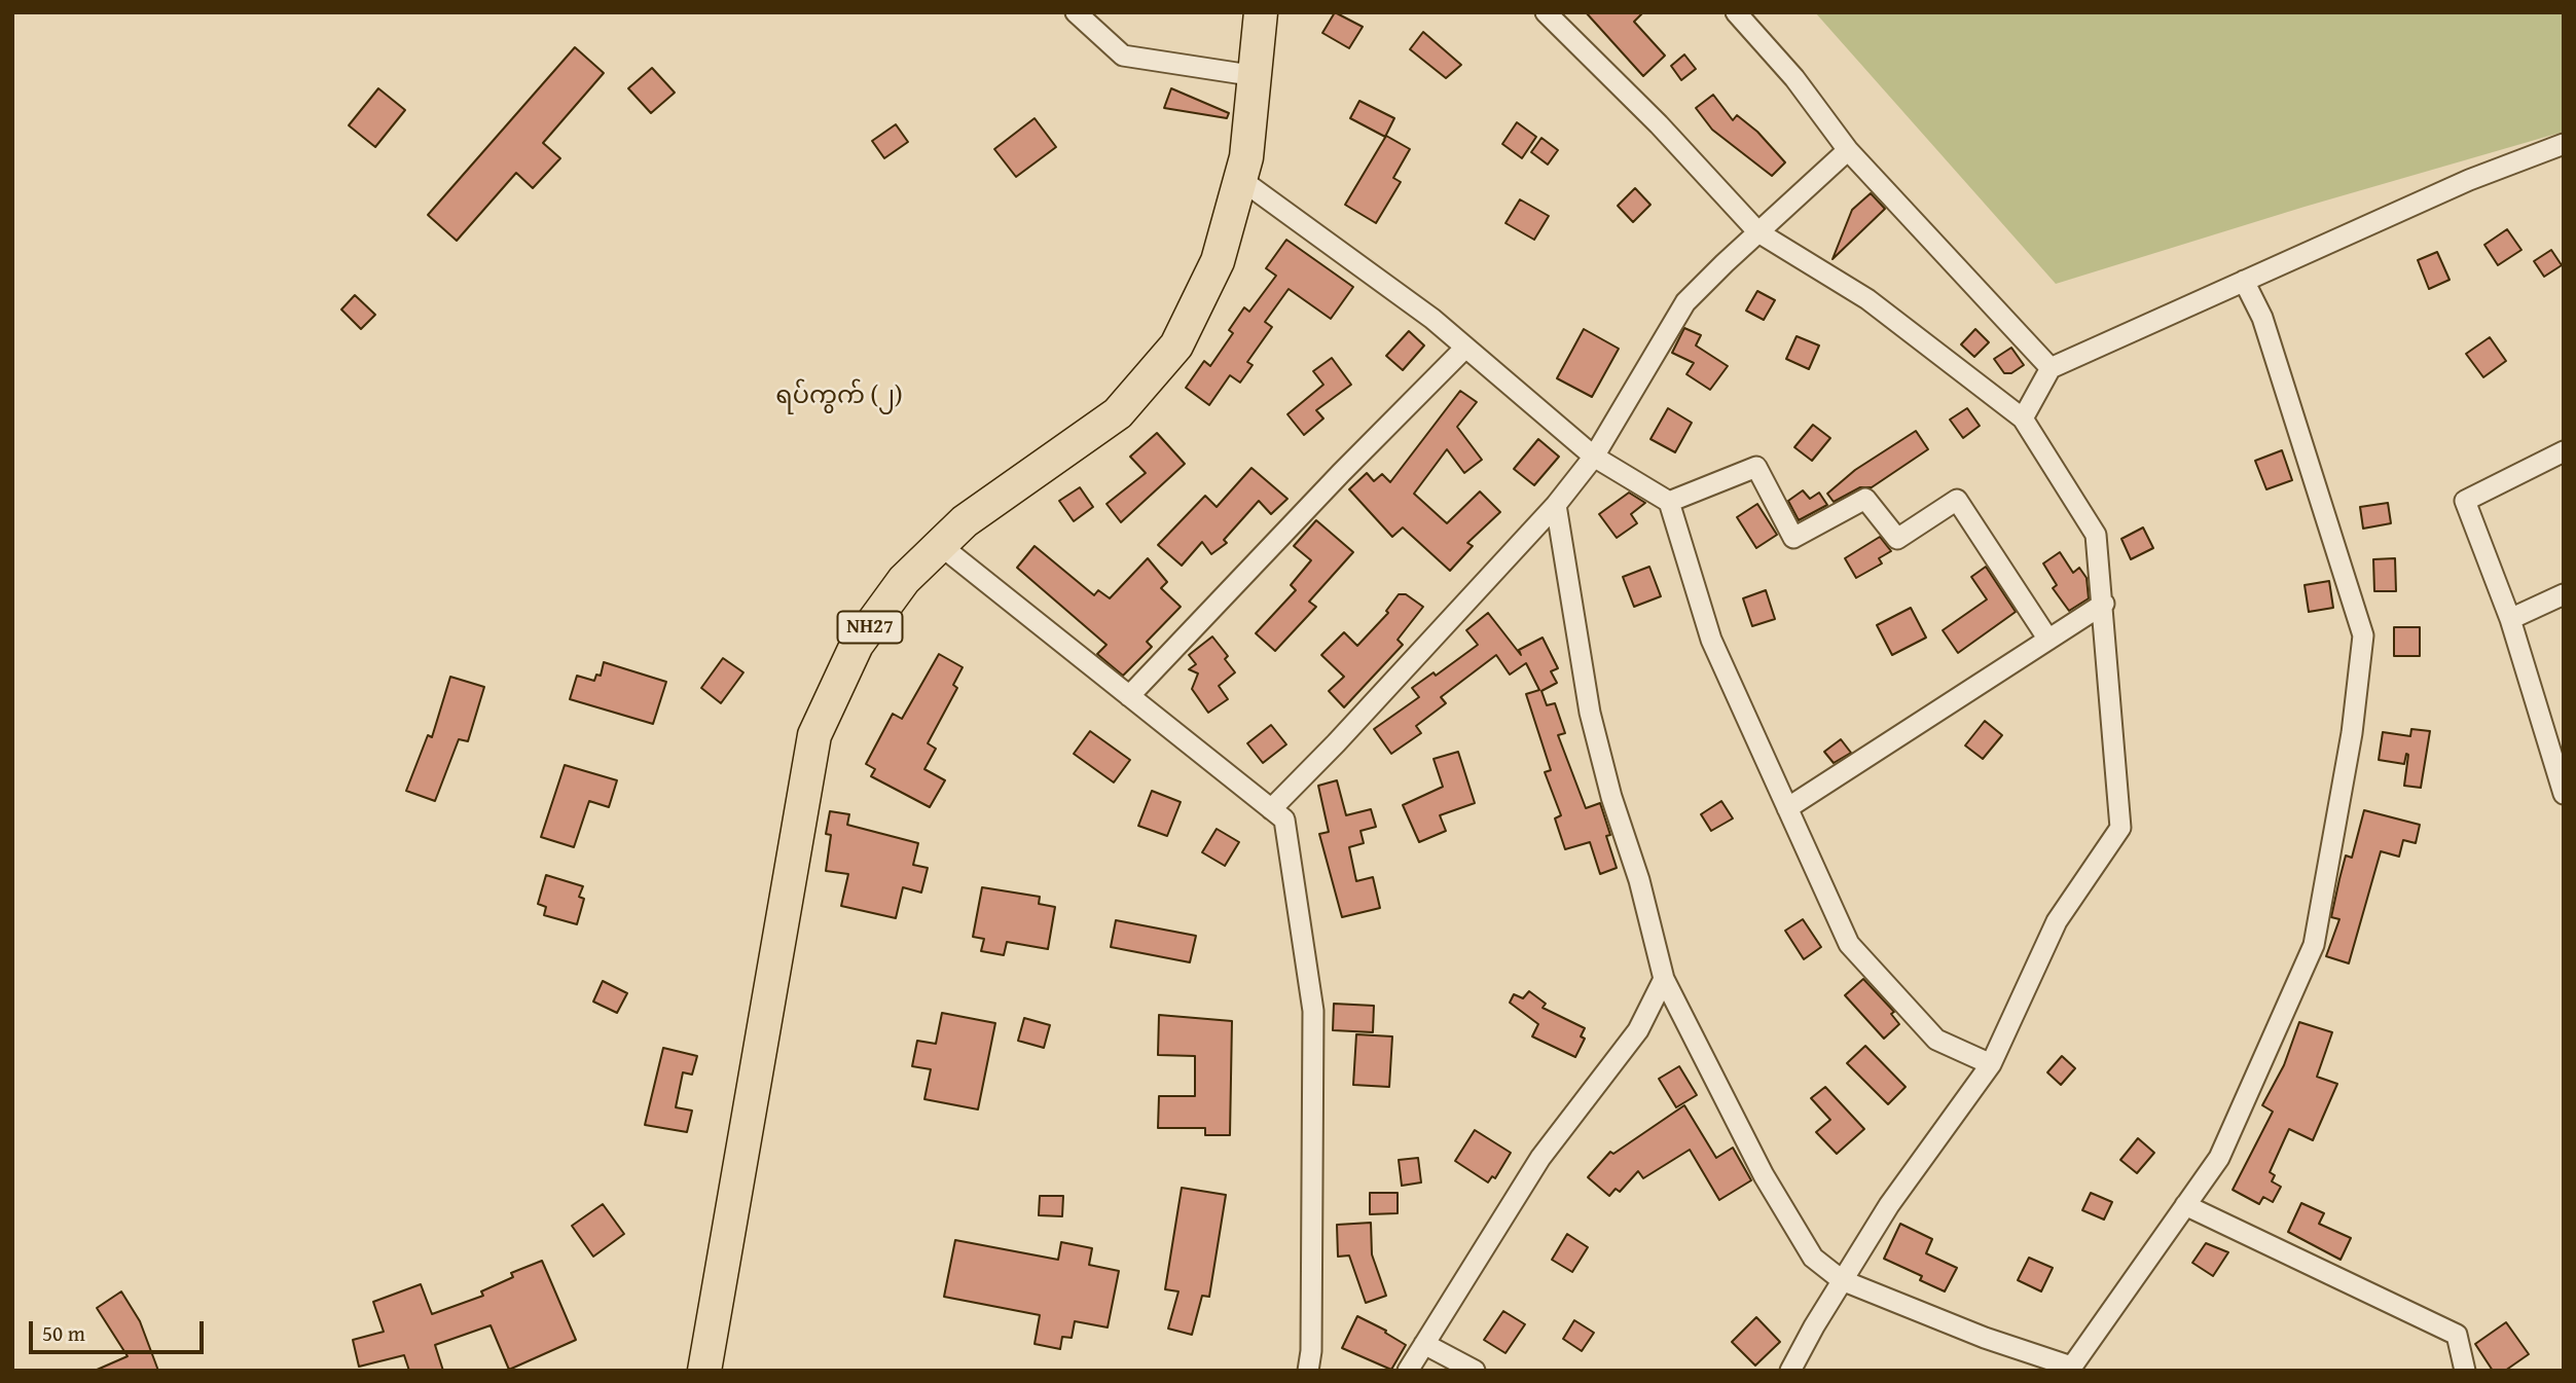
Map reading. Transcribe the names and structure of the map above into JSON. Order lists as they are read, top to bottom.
{
  "streets": {
    "highway": ["NH27"]
  },
  "districts": ["ရပ်ကွက် (၂)"],
  "scale_bar": "50 m"
}
